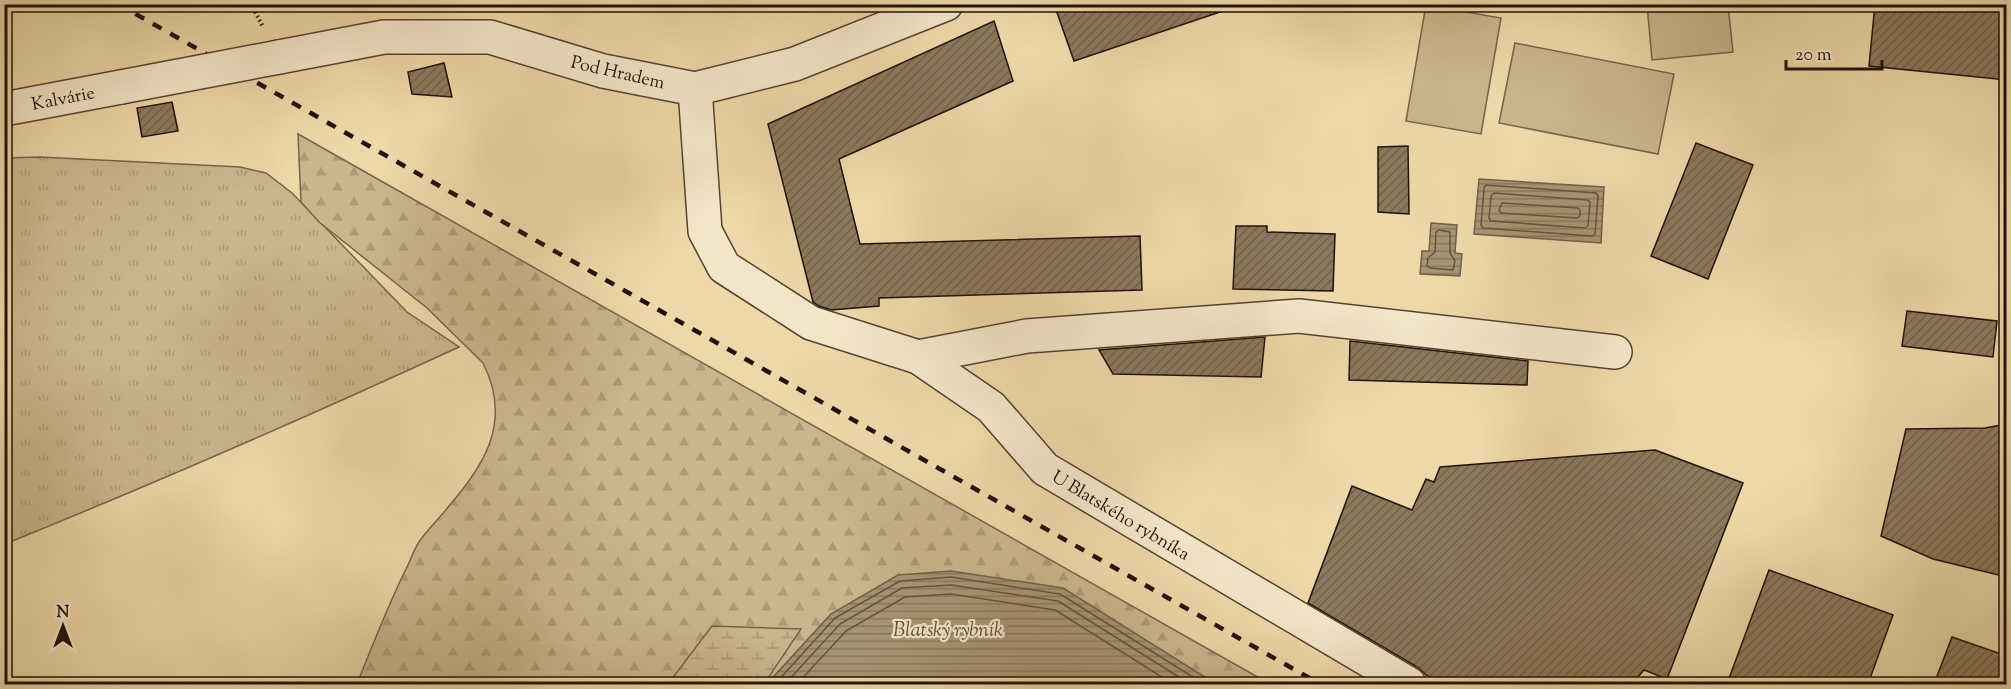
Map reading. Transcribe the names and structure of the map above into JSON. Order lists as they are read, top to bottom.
{
  "streets": {
    "street": ["Pod Hradem", "Kalvárie", "U Blatského rybníka"]
  },
  "crossings": [
    ["Pod Hradem", "Kalvárie"],
    ["Pod Hradem", "U Blatského rybníka"]
  ],
  "water": ["Blatský rybník"],
  "scale_bar": "20 m",
  "north": "top"
}
